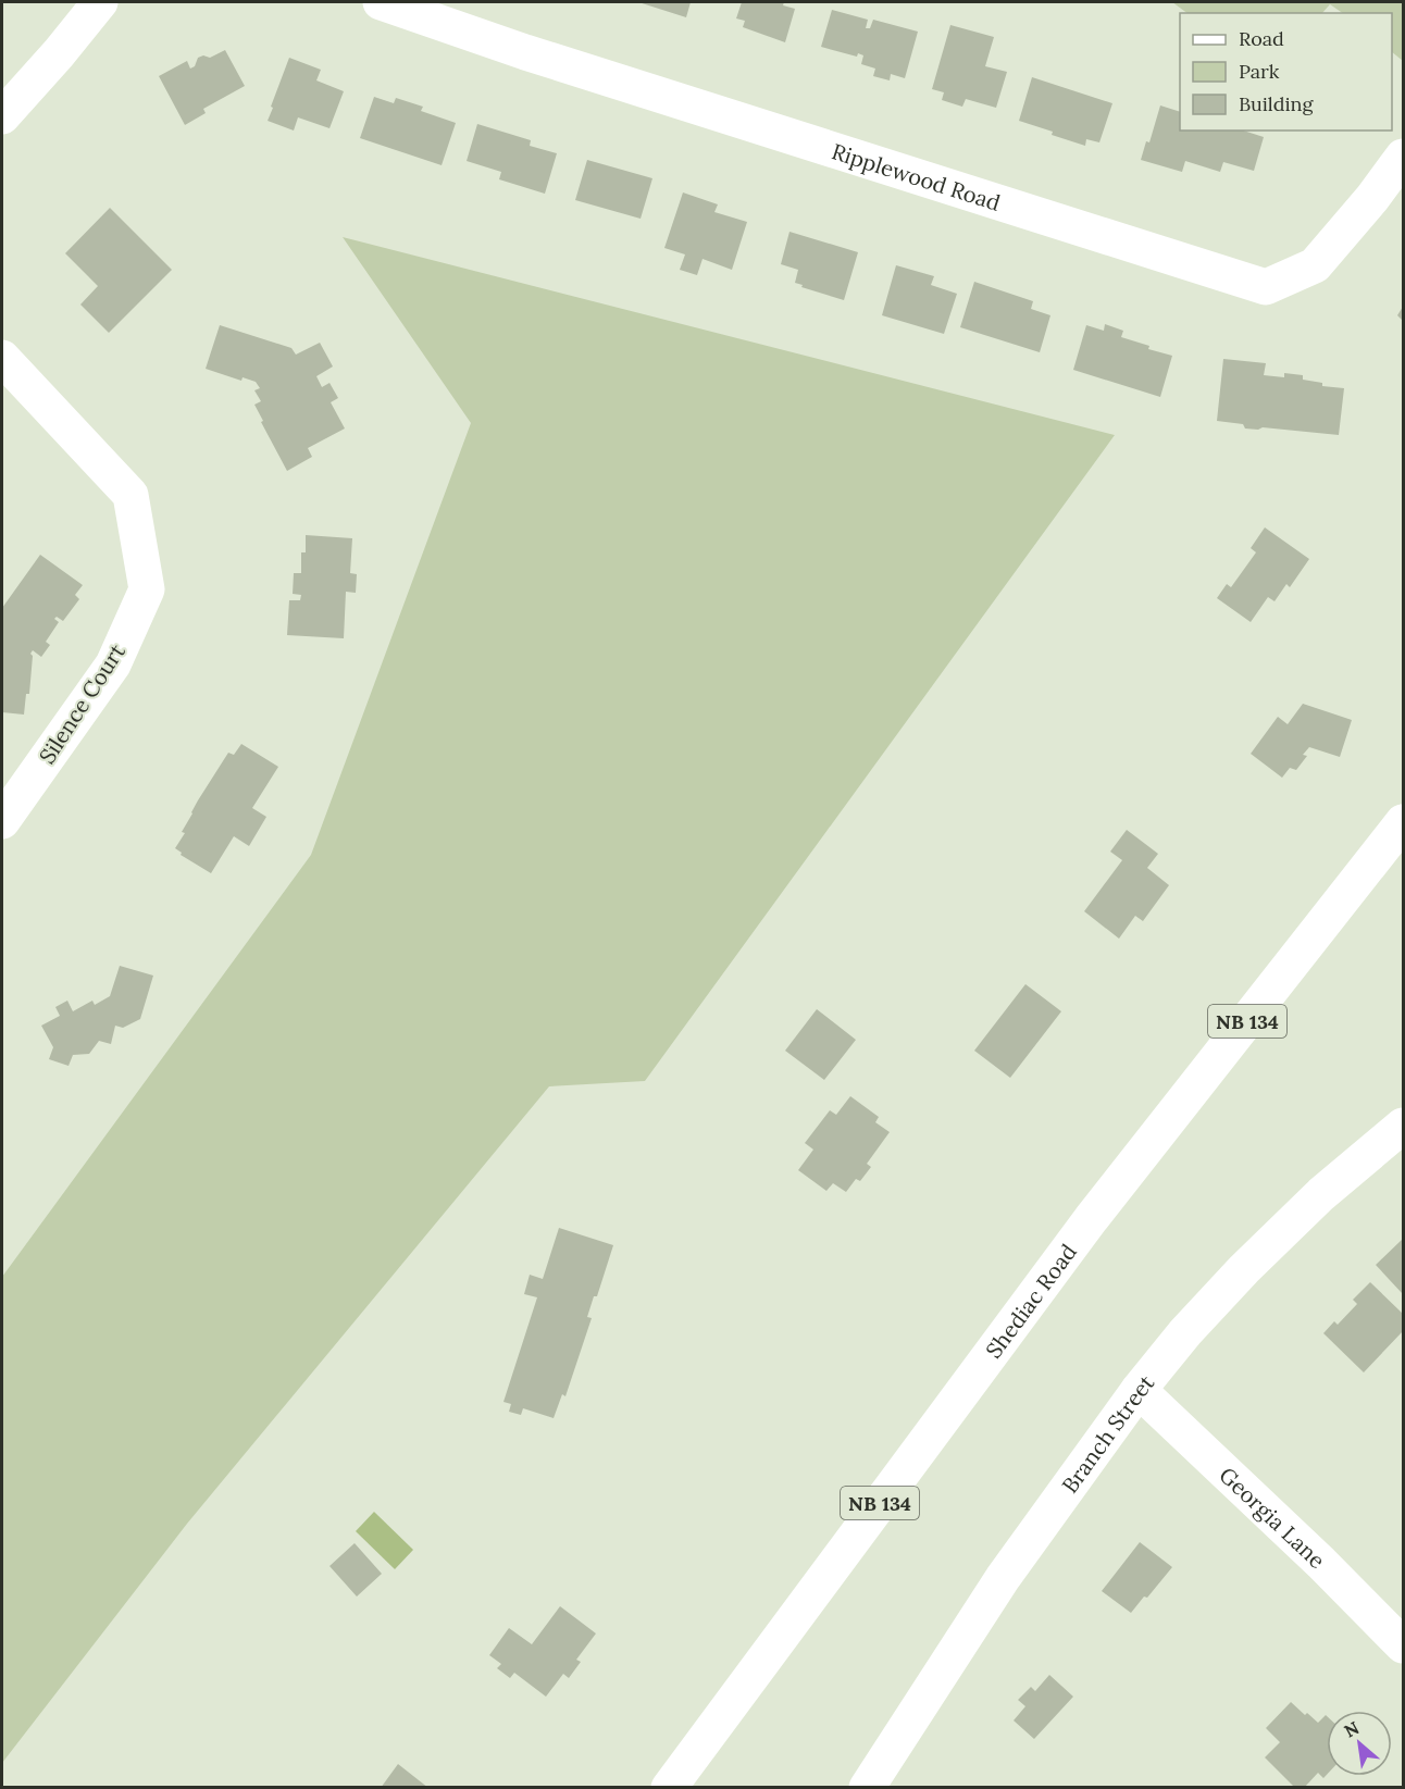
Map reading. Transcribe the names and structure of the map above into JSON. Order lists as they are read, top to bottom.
{
  "streets": {
    "street": [
      "Ripplewood Road",
      "Silence Court",
      "NB 134",
      "Shediac Road",
      "Branch Street",
      "Georgia Lane"
    ]
  },
  "crossings": [
    ["Branch Street", "Georgia Lane"]
  ],
  "legend": ["Road", "Park", "Building"],
  "north": "top left"
}
